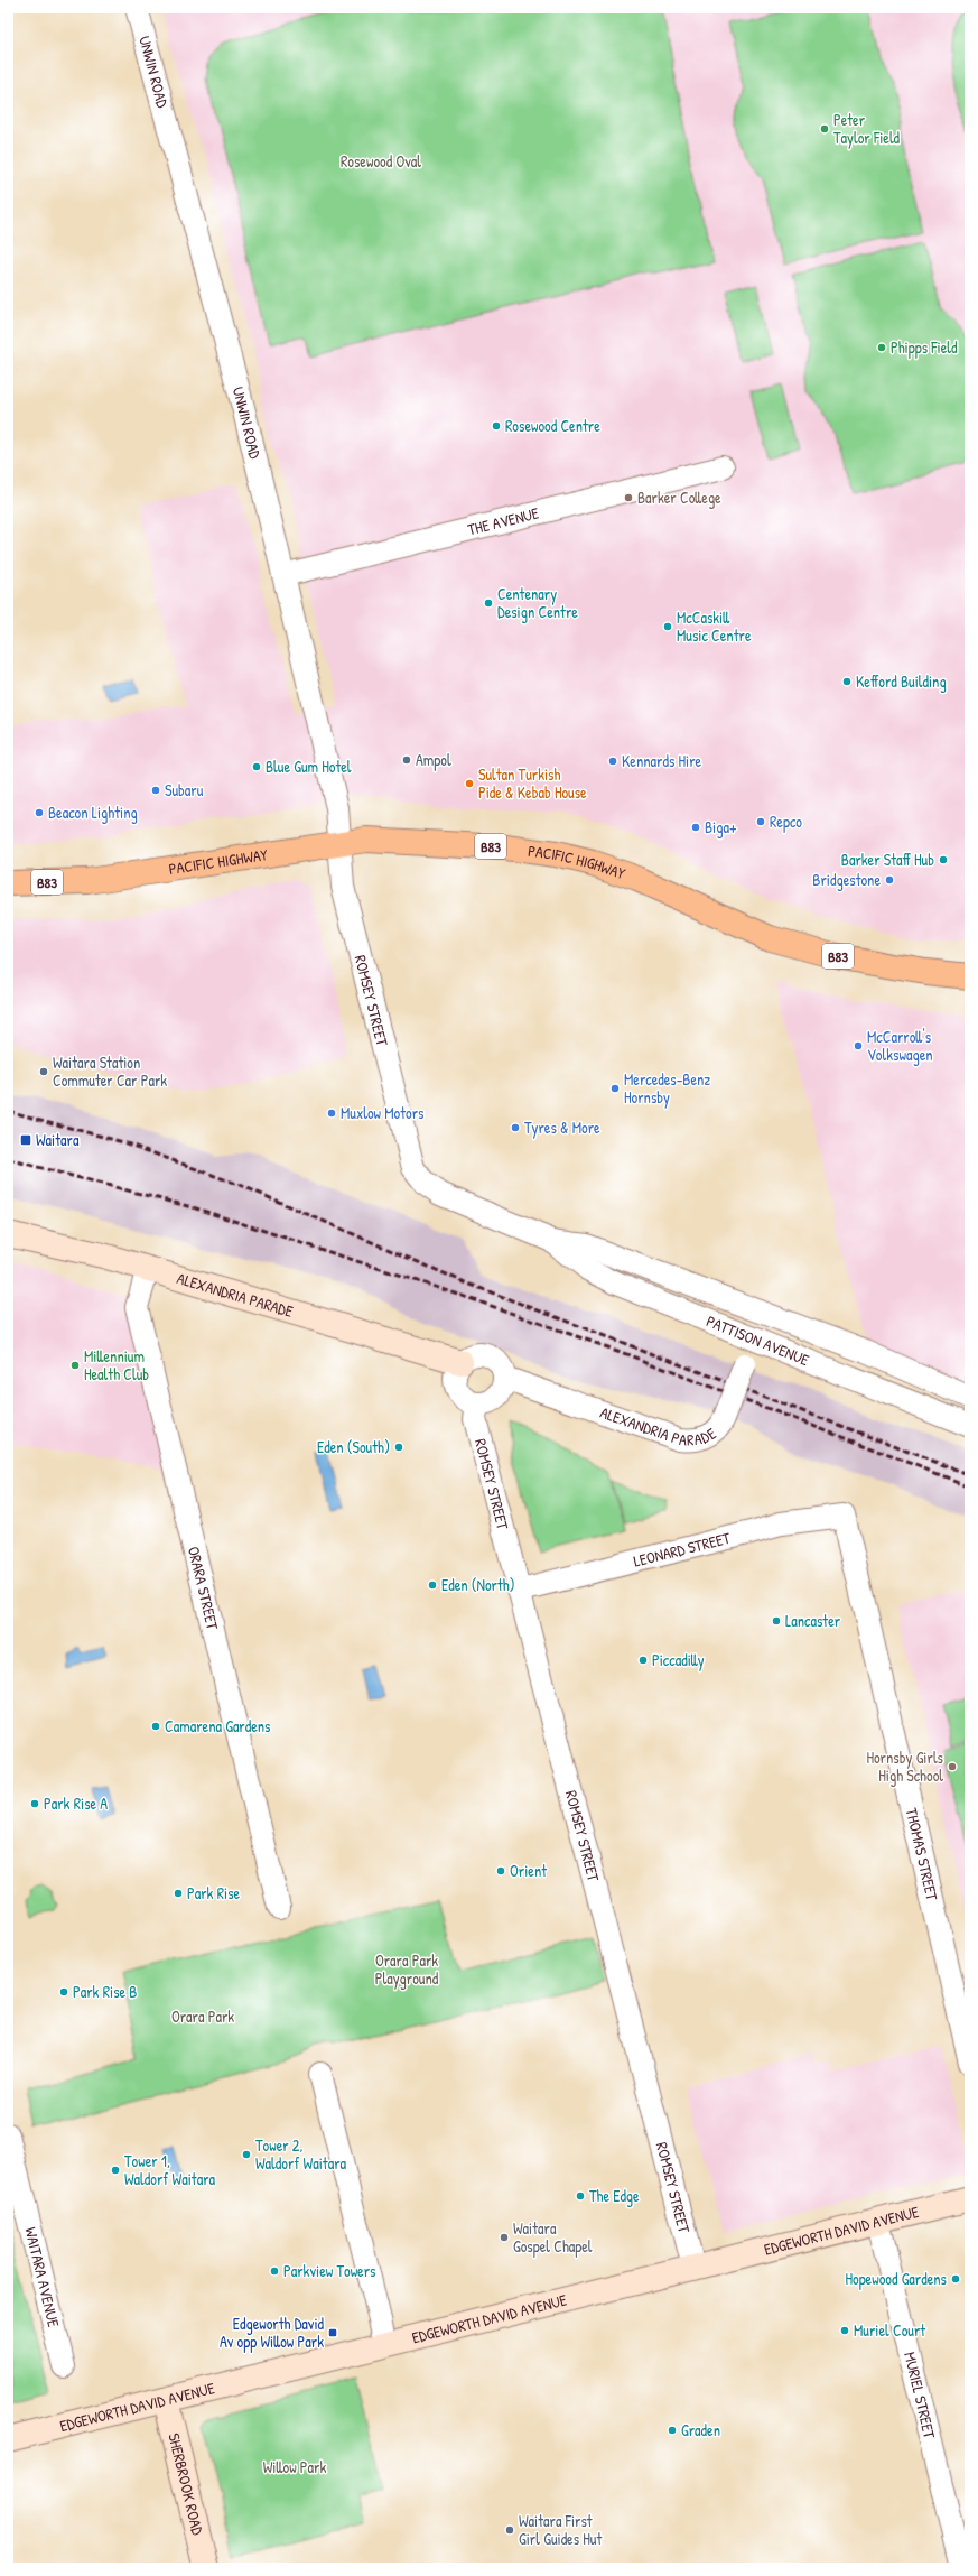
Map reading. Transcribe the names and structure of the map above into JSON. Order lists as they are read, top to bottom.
{
  "streets": {
    "main road": [
      "B83",
      "PACIFIC HIGHWAY",
      "ALEXANDRIA PARADE",
      "EDGEWORTH DAVID AVENUE",
      "SHERBROOK ROAD"
    ],
    "street": [
      "UNWIN ROAD",
      "THE AVENUE",
      "ROMSEY STREET",
      "PATTISON AVENUE",
      "LEONARD STREET",
      "ORARA STREET",
      "THOMAS STREET",
      "WAITARA AVENUE",
      "MURIEL STREET"
    ]
  },
  "crossings": [
    ["UNWIN ROAD", "THE AVENUE"],
    ["UNWIN ROAD", "PACIFIC HIGHWAY"],
    ["UNWIN ROAD", "ROMSEY STREET"],
    ["PACIFIC HIGHWAY", "ROMSEY STREET"],
    ["ROMSEY STREET", "ALEXANDRIA PARADE"],
    ["ROMSEY STREET", "PATTISON AVENUE"],
    ["ROMSEY STREET", "LEONARD STREET"],
    ["ROMSEY STREET", "EDGEWORTH DAVID AVENUE"],
    ["ALEXANDRIA PARADE", "PATTISON AVENUE"],
    ["ALEXANDRIA PARADE", "ORARA STREET"],
    ["LEONARD STREET", "THOMAS STREET"],
    ["EDGEWORTH DAVID AVENUE", "MURIEL STREET"],
    ["EDGEWORTH DAVID AVENUE", "SHERBROOK ROAD"]
  ],
  "parks": [
    "Rosewood Oval",
    "Orara Park Playground",
    "Orara Park",
    "Willow Park"
  ],
  "places": {
    "other": [
      "Peter Taylor Field",
      "Phipps Field",
      "Rosewood Centre",
      "Barker College",
      "Centenary Design Centre",
      "McCaskill Music Centre",
      "Kefford Building",
      "Ampol",
      "Kennards Hire",
      "Blue Gum Hotel",
      "Sultan Turkish Pide & Kebab House",
      "Subaru",
      "Beacon Lighting",
      "Repco",
      "Biga+",
      "Barker Staff Hub",
      "Bridgestone",
      "McCarroll's Volkswagen",
      "Waitara Station Commuter Car Park",
      "Mercedes-Benz Hornsby",
      "Muxlow Motors",
      "Tyres & More",
      "Millennium Health Club",
      "Eden (South)",
      "Eden (North)",
      "Lancaster",
      "Piccadilly",
      "Camarena Gardens",
      "Hornsby Girls High School",
      "Park Rise A",
      "Orient",
      "Park Rise",
      "Park Rise B",
      "Tower 2, Waldorf Waitara",
      "Tower 1, Waldorf Waitara",
      "The Edge",
      "Waitara Gospel Chapel",
      "Parkview Towers",
      "Hopewood Gardens",
      "Muriel Court",
      "Graden",
      "Waitara First Girl Guides Hut"
    ],
    "transit": ["Waitara", "Edgeworth David Av opp Willow Park"]
  }
}
